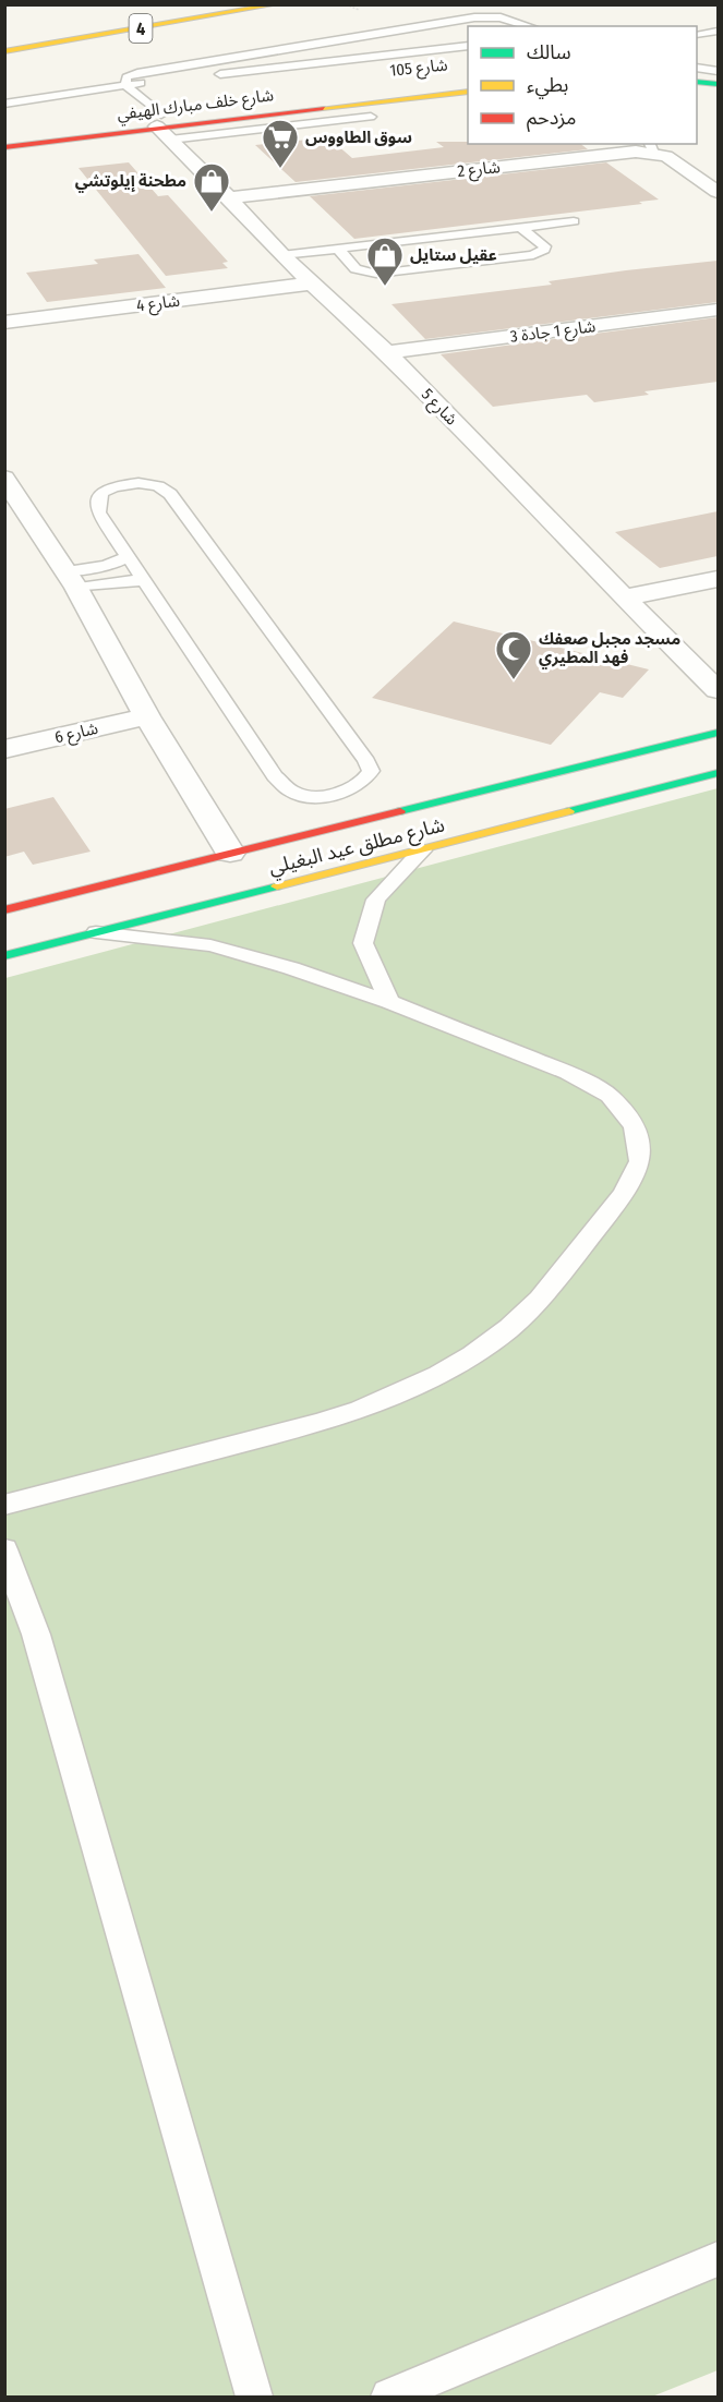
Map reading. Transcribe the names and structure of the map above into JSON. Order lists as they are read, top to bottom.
{
  "streets": {
    "main road": [
      "4",
      "شارع 105",
      "شارع خلف مبارك الهيفي",
      "شارع مطلق عيد البغيلي"
    ],
    "street": [
      "شارع 2",
      "شارع 4",
      "شارع 1 جادة 3",
      "شارع 5",
      "شارع 6"
    ]
  },
  "crossings": [
    ["شارع 105", "شارع خلف مبارك الهيفي"],
    ["شارع خلف مبارك الهيفي", "شارع 5"],
    ["شارع 2", "شارع 5"],
    ["شارع 4", "شارع 5"],
    ["شارع 1 جادة 3", "شارع 5"]
  ],
  "places": {
    "supermarket": ["سوق الطاووس"],
    "shop": ["مطحنة إيلوتشي", "عقيل ستايل"],
    "mosque": ["مسجد مجبل صعفك فهد المطيري"]
  },
  "legend": ["سالك", "بطيء", "مزدحم"]
}
